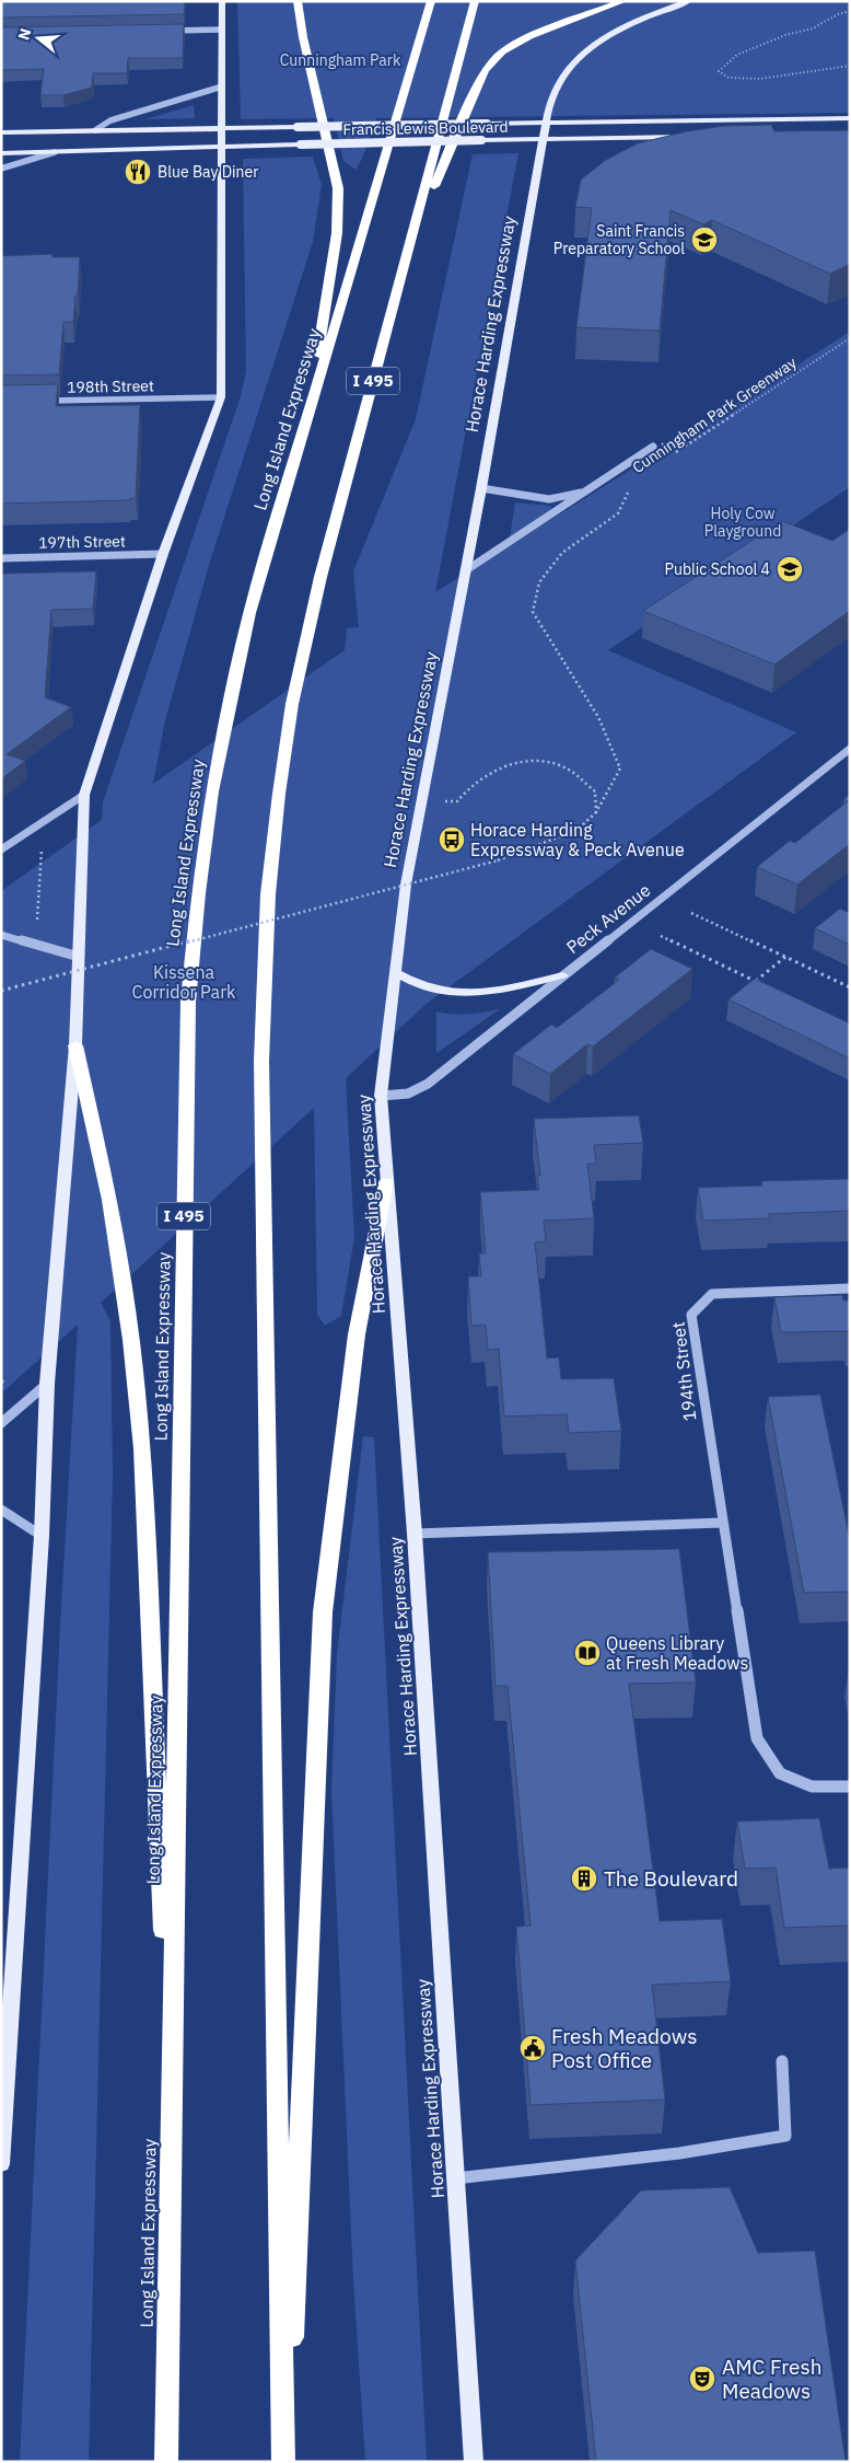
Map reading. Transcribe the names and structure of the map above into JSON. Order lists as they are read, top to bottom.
{
  "streets": {
    "highway": ["I 495", "Long Island Expressway"],
    "main road": ["Francis Lewis Boulevard", "Horace Harding Expressway"],
    "street": [
      "198th Street",
      "197th Street",
      "Peck Avenue",
      "194th Street"
    ],
    "path": ["Cunningham Park Greenway"]
  },
  "crossings": [
    ["Francis Lewis Boulevard", "Horace Harding Expressway"],
    ["Horace Harding Expressway", "Peck Avenue"]
  ],
  "parks": ["Cunningham Park", "Holy Cow Playground", "Kissena Corridor Park"],
  "places": {
    "restaurant": ["Blue Bay Diner"],
    "school or university": ["Saint Francis Preparatory School", "Public School 4"],
    "bus stop": ["Horace Harding Expressway & Peck Avenue"],
    "library": ["Queens Library at Fresh Meadows"],
    "building": ["The Boulevard"],
    "public building": ["Fresh Meadows Post Office"],
    "theatre": ["AMC Fresh Meadows"]
  },
  "north": "left"
}
